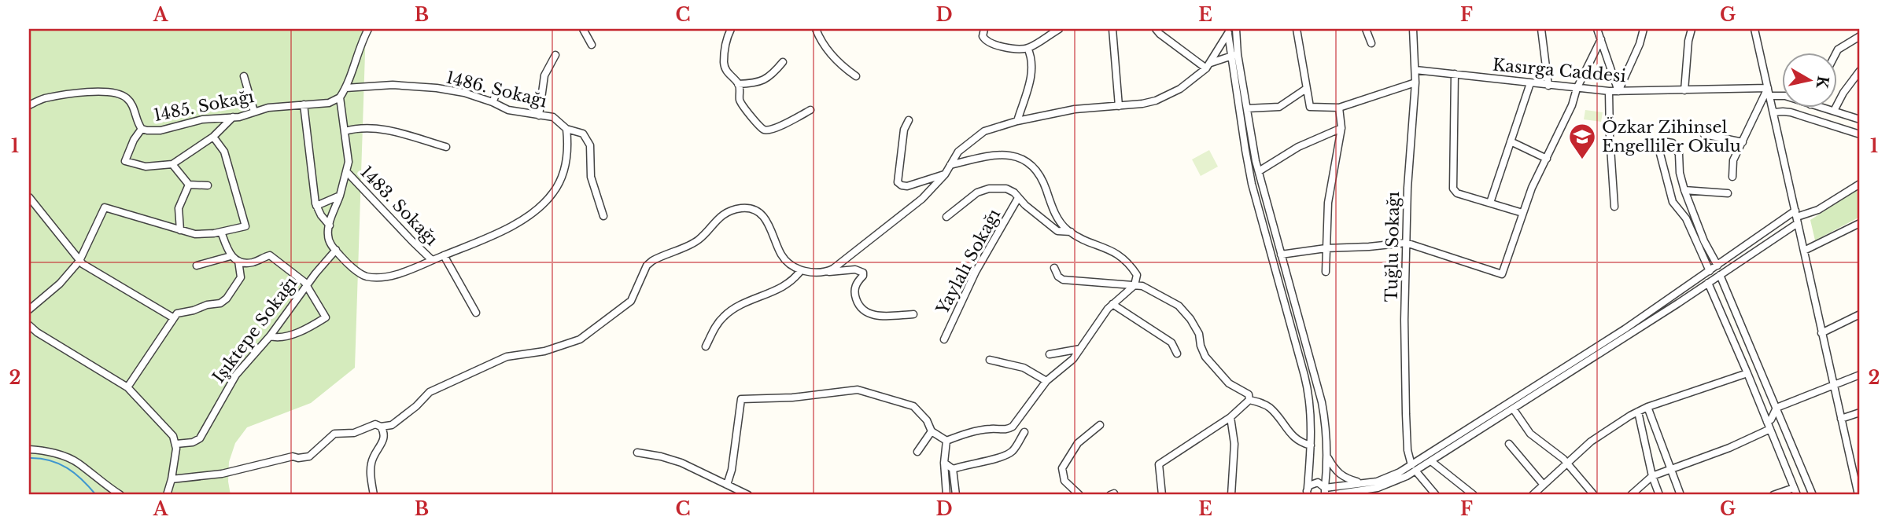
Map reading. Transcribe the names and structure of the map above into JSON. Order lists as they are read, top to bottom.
{
  "streets": {
    "street": [
      "Kasırga Caddesi",
      "1486. Sokağı",
      "1485. Sokağı",
      "1483. Sokağı",
      "Tuğlu Sokağı",
      "Yaylalı Sokağı",
      "Işıktepe Sokağı"
    ]
  },
  "crossings": [
    ["Kasırga Caddesi", "Tuğlu Sokağı"]
  ],
  "places": {
    "school or university": ["Özkar Zihinsel Engelliler Okulu"]
  },
  "north": "right",
  "grid": {
    "columns": [
      "A",
      "B",
      "C",
      "D",
      "E",
      "F",
      "G"
    ],
    "rows": ["1", "2"]
  }
}
